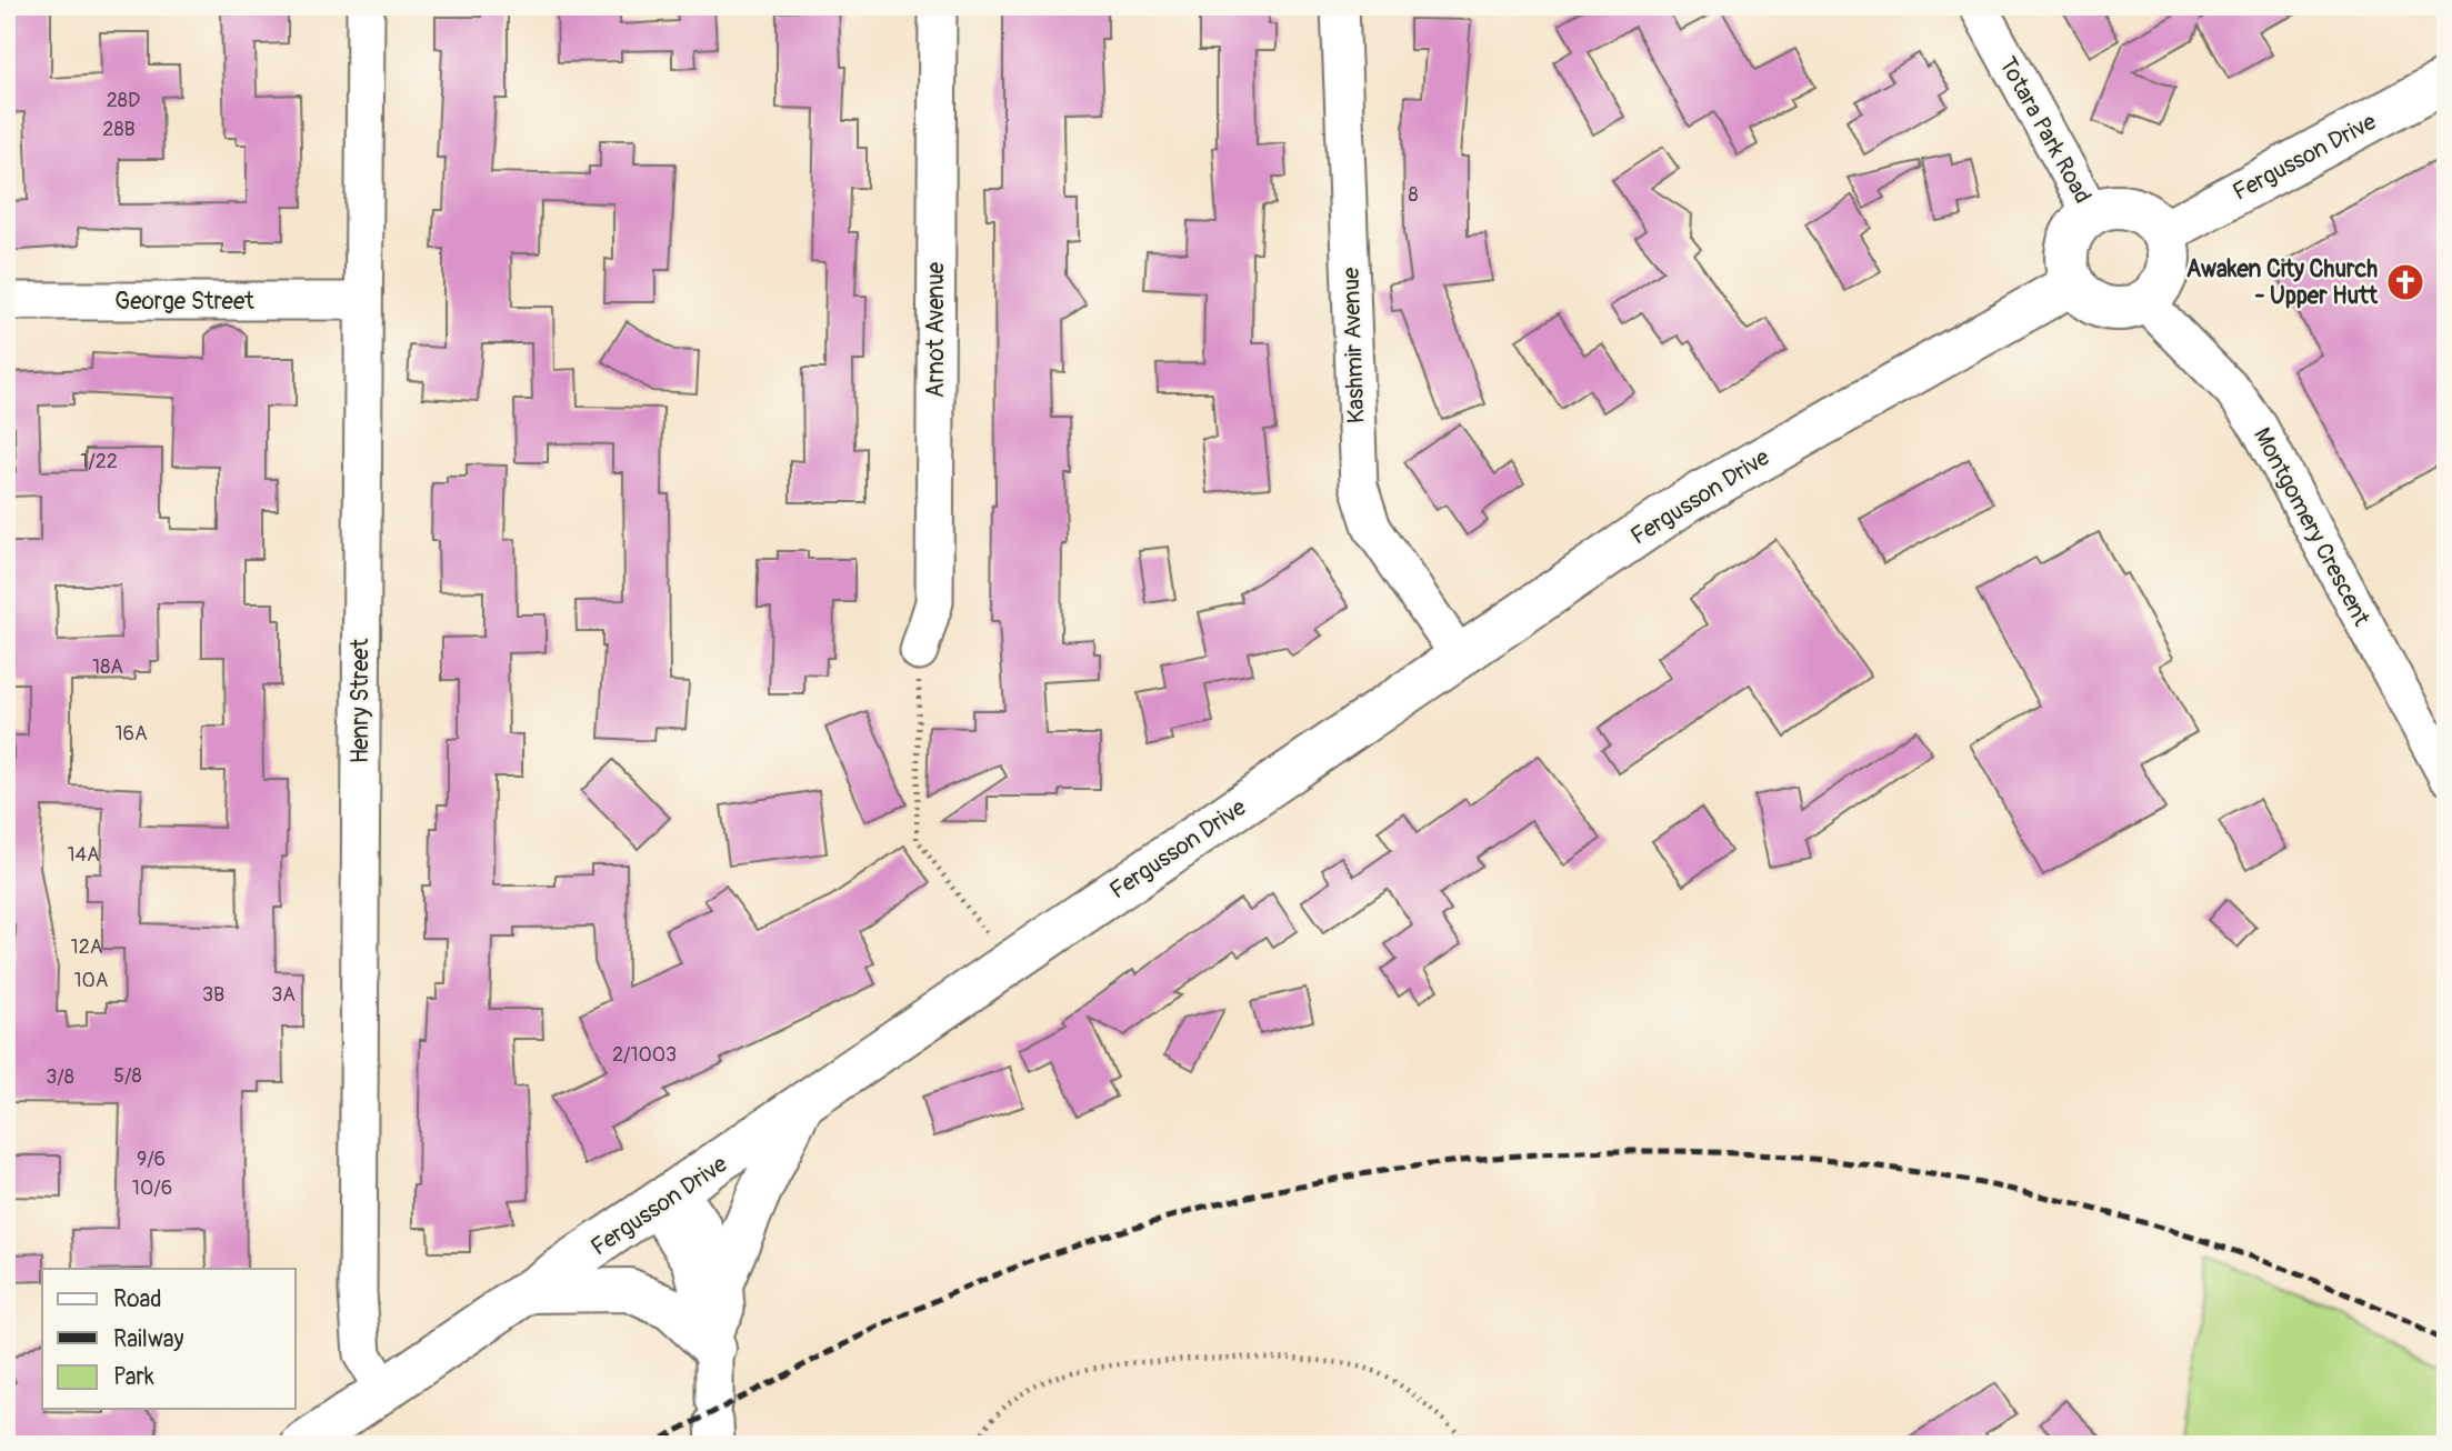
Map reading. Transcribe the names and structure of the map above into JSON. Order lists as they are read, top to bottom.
{
  "streets": {
    "main road": ["Fergusson Drive"],
    "street": [
      "Totara Park Road",
      "George Street",
      "Arnot Avenue",
      "Kashmir Avenue",
      "Montgomery Crescent",
      "Henry Street"
    ]
  },
  "crossings": [
    ["Totara Park Road", "Fergusson Drive"],
    ["Totara Park Road", "Montgomery Crescent"],
    ["Fergusson Drive", "Kashmir Avenue"],
    ["Fergusson Drive", "Montgomery Crescent"],
    ["Fergusson Drive", "Henry Street"],
    ["George Street", "Henry Street"]
  ],
  "places": {
    "church": ["Awaken City Church - Upper Hutt"]
  },
  "house_numbers": [
    "28D",
    "28B",
    "8",
    "1/22",
    "18A",
    "16A",
    "14A",
    "12A",
    "10A",
    "3B",
    "3A",
    "2/1003",
    "5/8",
    "3/8",
    "9/6",
    "10/6"
  ],
  "legend": ["Road", "Railway", "Park"]
}
